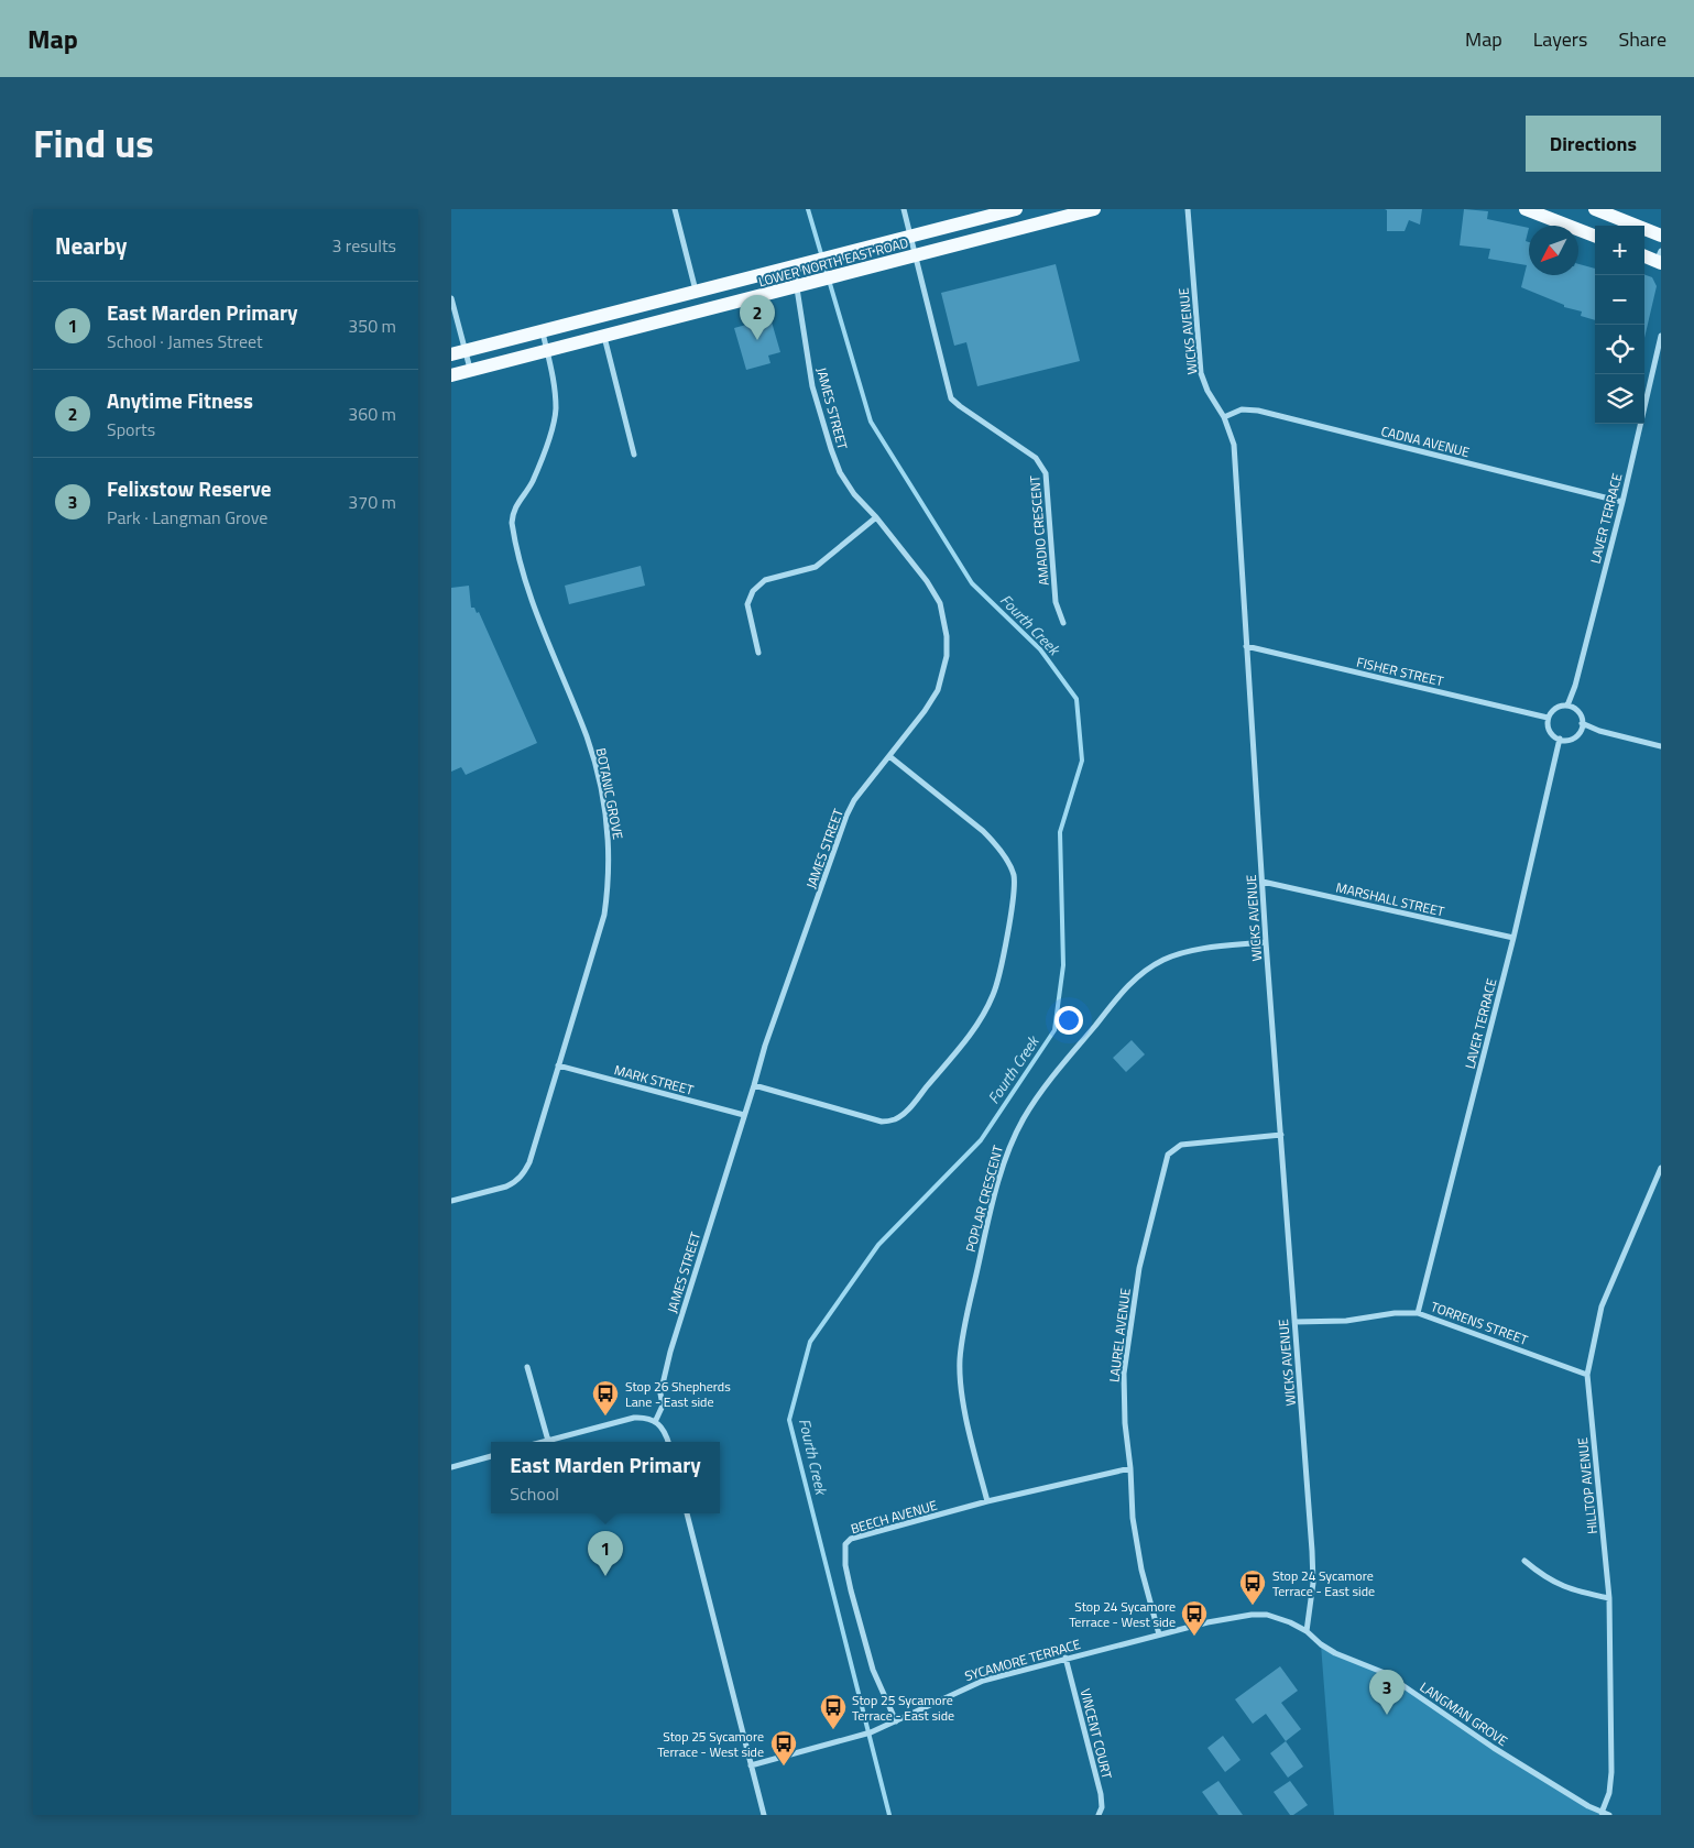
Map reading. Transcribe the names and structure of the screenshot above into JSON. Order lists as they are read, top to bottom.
{
  "streets": {
    "main road": ["LOWER NORTH EAST ROAD"],
    "street": [
      "WICKS AVENUE",
      "JAMES STREET",
      "CADNA AVENUE",
      "LAVER TERRACE",
      "AMADIO CRESCENT",
      "FISHER STREET",
      "BOTANIC GROVE",
      "MARSHALL STREET",
      "MARK STREET",
      "POPLAR CRESCENT",
      "TORRENS STREET",
      "LAUREL AVENUE",
      "HILLTOP AVENUE",
      "BEECH AVENUE",
      "SYCAMORE TERRACE",
      "LANGMAN GROVE",
      "VINCENT COURT"
    ]
  },
  "crossings": [
    ["LOWER NORTH EAST ROAD", "JAMES STREET"],
    ["LOWER NORTH EAST ROAD", "AMADIO CRESCENT"],
    ["LOWER NORTH EAST ROAD", "BOTANIC GROVE"],
    ["WICKS AVENUE", "CADNA AVENUE"],
    ["WICKS AVENUE", "FISHER STREET"],
    ["WICKS AVENUE", "MARSHALL STREET"],
    ["WICKS AVENUE", "POPLAR CRESCENT"],
    ["WICKS AVENUE", "TORRENS STREET"],
    ["WICKS AVENUE", "LAUREL AVENUE"],
    ["WICKS AVENUE", "SYCAMORE TERRACE"],
    ["WICKS AVENUE", "LANGMAN GROVE"],
    ["JAMES STREET", "MARK STREET"],
    ["CADNA AVENUE", "LAVER TERRACE"],
    ["LAVER TERRACE", "FISHER STREET"],
    ["LAVER TERRACE", "MARSHALL STREET"],
    ["LAVER TERRACE", "TORRENS STREET"],
    ["BOTANIC GROVE", "MARK STREET"],
    ["POPLAR CRESCENT", "BEECH AVENUE"],
    ["TORRENS STREET", "HILLTOP AVENUE"],
    ["LAUREL AVENUE", "BEECH AVENUE"],
    ["LAUREL AVENUE", "SYCAMORE TERRACE"],
    ["HILLTOP AVENUE", "LANGMAN GROVE"],
    ["BEECH AVENUE", "SYCAMORE TERRACE"],
    ["SYCAMORE TERRACE", "LANGMAN GROVE"],
    ["SYCAMORE TERRACE", "VINCENT COURT"]
  ],
  "water": ["Fourth Creek"],
  "places": {
    "bus stop": [
      "Stop 26 Shepherds Lane - East side",
      "Stop 24 Sycamore Terrace - East side",
      "Stop 24 Sycamore Terrace - West side",
      "Stop 25 Sycamore Terrace - East side",
      "Stop 25 Sycamore Terrace - West side"
    ]
  },
  "north": "bottom left",
  "page": {
    "header": "Map",
    "nav": ["Map", "Layers", "Share"],
    "title": "Find us",
    "buttons": "Directions",
    "heading": ["Nearby", "3 results"],
    "map_buttons": ["+", "−"],
    "list": [
      {
        "mark": "1",
        "name": "East Marden Primary",
        "note": "School · James Street",
        "value": "350 m"
      },
      {
        "mark": "2",
        "name": "Anytime Fitness",
        "note": "Sports",
        "value": "360 m"
      },
      {
        "mark": "3",
        "name": "Felixstow Reserve",
        "note": "Park · Langman Grove",
        "value": "370 m"
      }
    ],
    "pins": ["2", "1", "3"],
    "popup": ["East Marden Primary", "School"]
  }
}
